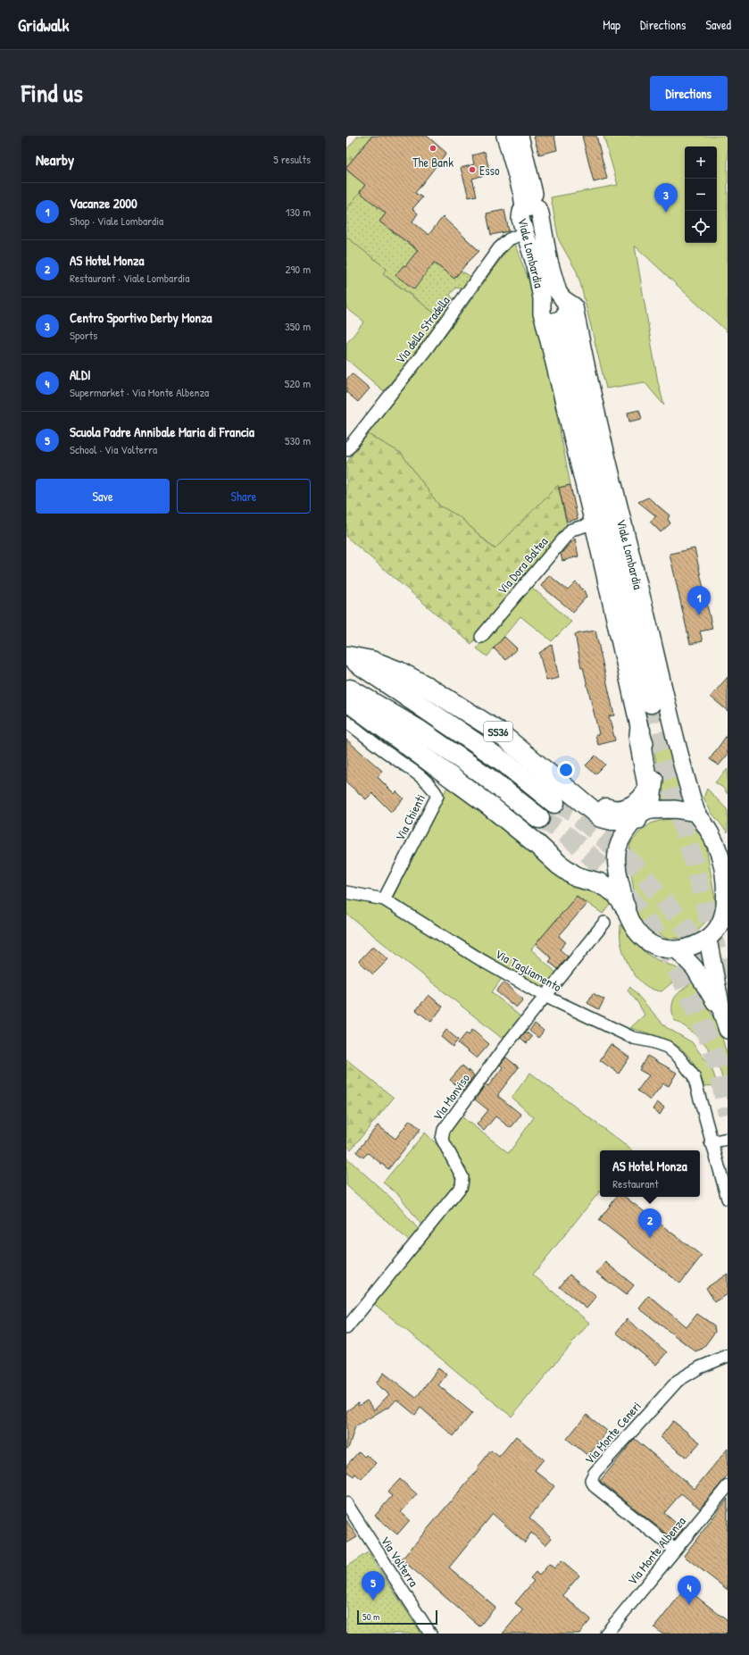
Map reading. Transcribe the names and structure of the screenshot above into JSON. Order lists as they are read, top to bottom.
{
  "streets": {
    "highway": ["SS36"],
    "main road": ["Viale Lombardia"],
    "street": [
      "Via della Stradella",
      "Via Dora Baltea",
      "Via Chienti",
      "Via Tagliamento",
      "Via Monviso",
      "Via Monte Ceneri",
      "Via Monte Albenza",
      "Via Volterra"
    ]
  },
  "crossings": [
    ["Viale Lombardia", "Via della Stradella"],
    ["Viale Lombardia", "Via Dora Baltea"],
    ["Viale Lombardia", "SS36"],
    ["Via Chienti", "Via Tagliamento"],
    ["Via Tagliamento", "Via Monviso"],
    ["Via Monte Ceneri", "Via Monte Albenza"]
  ],
  "places": ["The Bank", "Esso"],
  "scale_bar": "50 m",
  "page": {
    "header": "Gridwalk",
    "nav": ["Map", "Directions", "Saved"],
    "title": "Find us",
    "buttons": [
      "Directions",
      ["Save", "Share"]
    ],
    "heading": ["Nearby", "5 results"],
    "map_buttons": ["+", "−"],
    "list": [
      {
        "mark": "1",
        "name": "Vacanze 2000",
        "note": "Shop · Viale Lombardia",
        "value": "130 m"
      },
      {
        "mark": "2",
        "name": "AS Hotel Monza",
        "note": "Restaurant · Viale Lombardia",
        "value": "290 m"
      },
      {
        "mark": "3",
        "name": "Centro Sportivo Derby Monza",
        "note": "Sports",
        "value": "350 m"
      },
      {
        "mark": "4",
        "name": "ALDI",
        "note": "Supermarket · Via Monte Albenza",
        "value": "520 m"
      },
      {
        "mark": "5",
        "name": "Scuola Padre Annibale Maria di Francia",
        "note": "School · Via Volterra",
        "value": "530 m"
      }
    ],
    "pins": [
      "3",
      "1",
      "2",
      "5",
      "4"
    ],
    "popup": ["AS Hotel Monza", "Restaurant"],
    "scale": "50 m"
  }
}
